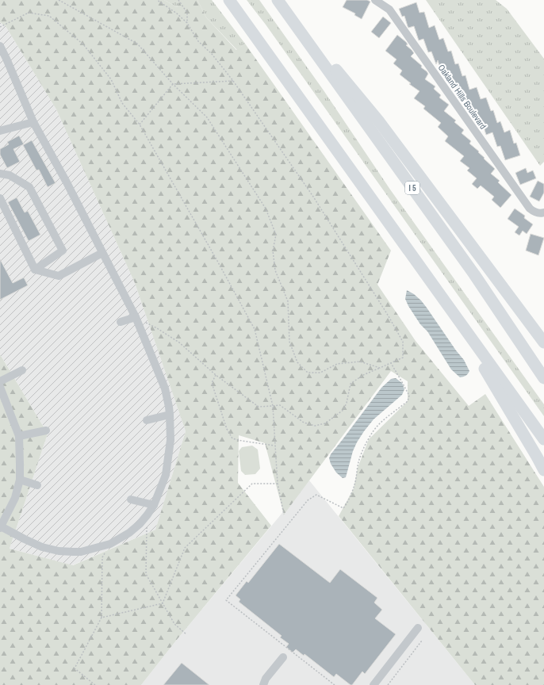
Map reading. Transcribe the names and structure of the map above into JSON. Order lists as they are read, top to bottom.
{
  "streets": {
    "highway": ["I 5"],
    "street": ["Oakland Hills Boulevard"]
  }
}
